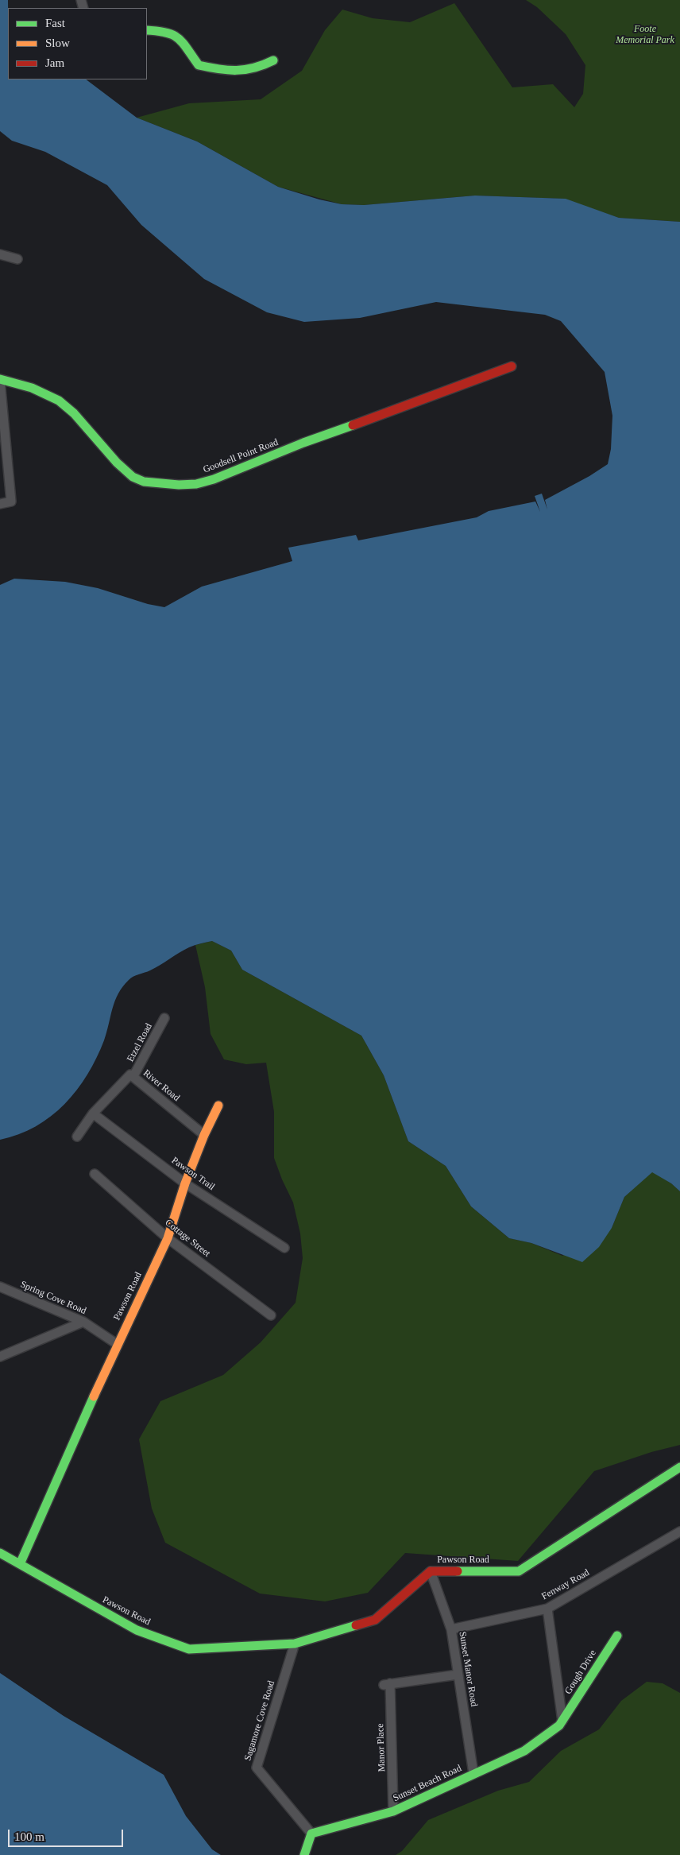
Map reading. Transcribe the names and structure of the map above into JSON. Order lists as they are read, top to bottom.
{
  "streets": {
    "street": [
      "Goodsell Point Road",
      "Etzel Road",
      "River Road",
      "Pawson Trail",
      "Cottage Street",
      "Pawson Road",
      "Spring Cove Road",
      "Fenway Road",
      "Sunset Manor Road",
      "Gough Drive",
      "Sagamore Cove Road",
      "Manor Place",
      "Sunset Beach Road"
    ]
  },
  "crossings": [
    ["Etzel Road", "River Road"],
    ["River Road", "Pawson Trail"],
    ["River Road", "Pawson Road"],
    ["Pawson Trail", "Pawson Road"],
    ["Cottage Street", "Pawson Road"],
    ["Pawson Road", "Spring Cove Road"],
    ["Pawson Road", "Sunset Manor Road"],
    ["Pawson Road", "Sagamore Cove Road"],
    ["Fenway Road", "Sunset Manor Road"],
    ["Sunset Manor Road", "Manor Place"],
    ["Sunset Manor Road", "Sunset Beach Road"],
    ["Gough Drive", "Sunset Beach Road"],
    ["Sagamore Cove Road", "Sunset Beach Road"],
    ["Manor Place", "Sunset Beach Road"]
  ],
  "parks": ["Foote Memorial Park"],
  "legend": ["Fast", "Slow", "Jam"],
  "scale_bar": "100 m"
}
